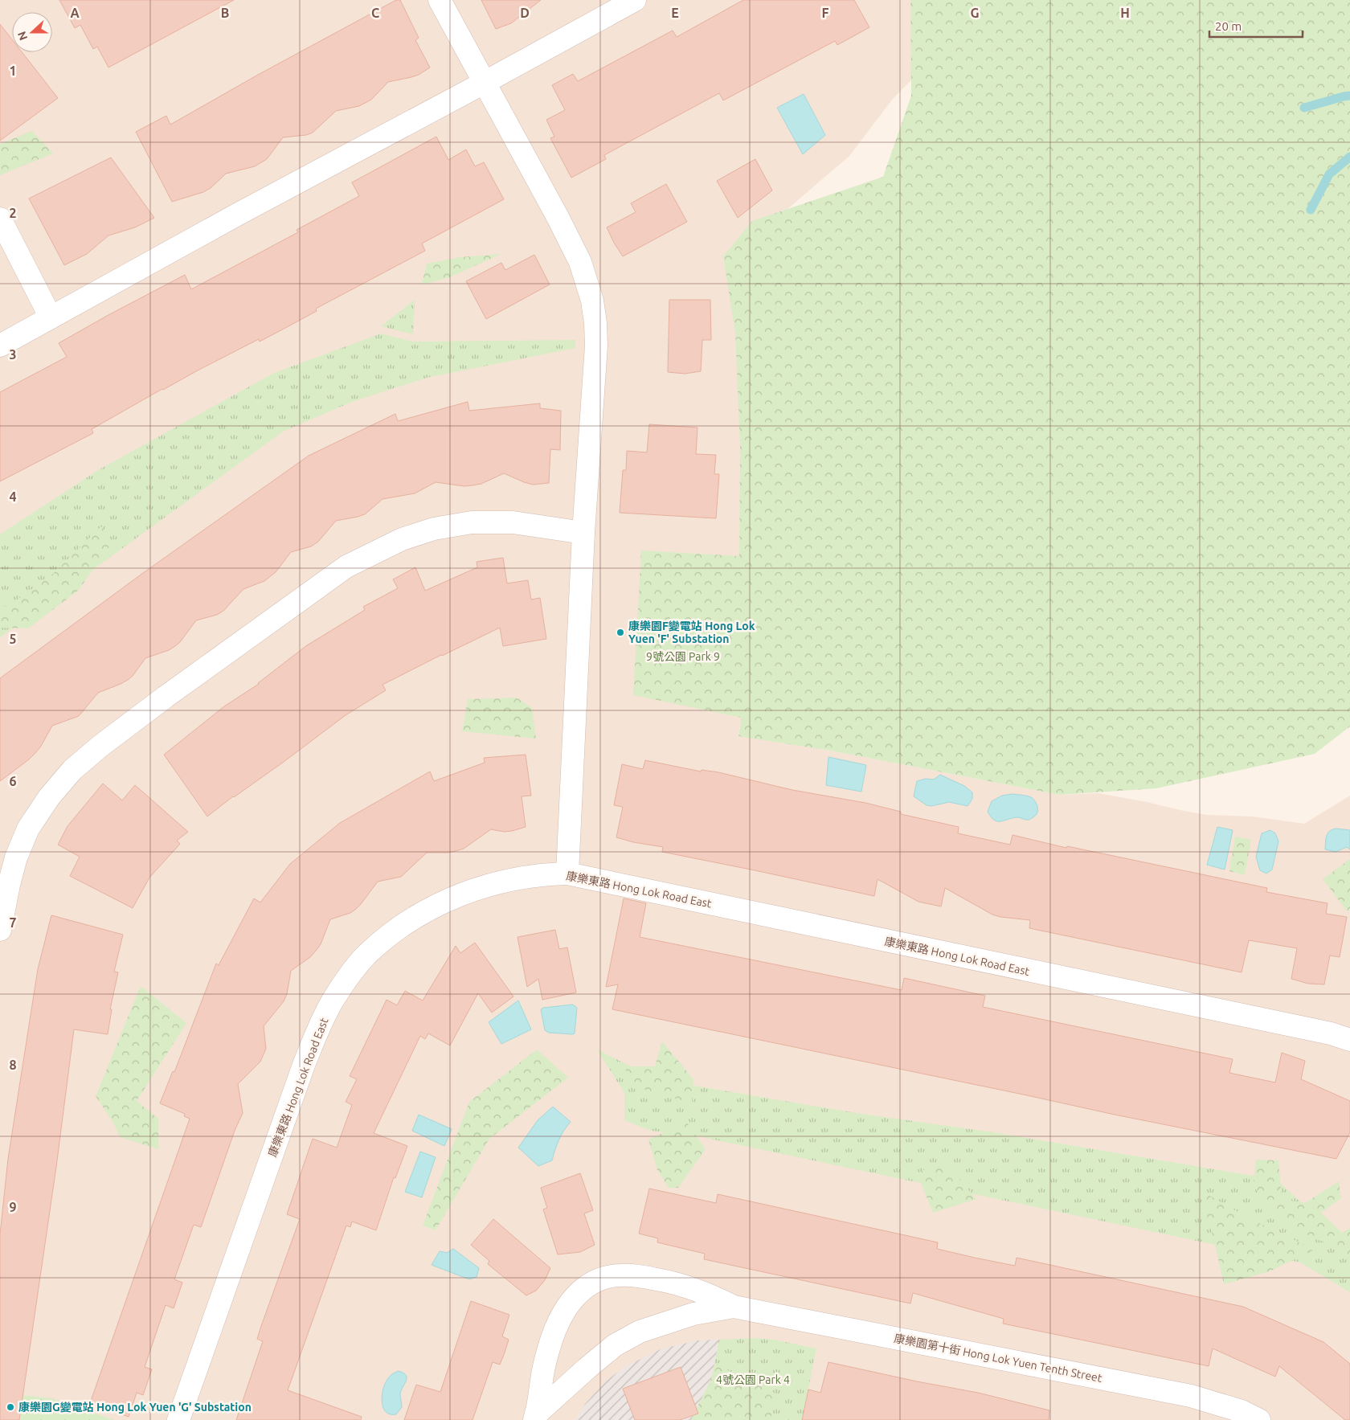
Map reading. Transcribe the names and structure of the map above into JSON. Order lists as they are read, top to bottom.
{
  "streets": {
    "street": ["康樂東路 Hong Lok Road East", "康樂園第十街 Hong Lok Yuen Tenth Street"]
  },
  "parks": ["9號公園 Park 9", "4號公園 Park 4"],
  "places": ["康樂園F變電站 Hong Lok Yuen 'F' Substation", "康樂園G變電站 Hong Lok Yuen 'G' Substation"],
  "scale_bar": "20 m",
  "north": "left",
  "grid": {
    "columns": [
      "A",
      "B",
      "C",
      "D",
      "E",
      "F",
      "G",
      "H"
    ],
    "rows": [
      "1",
      "2",
      "3",
      "4",
      "5",
      "6",
      "7",
      "8",
      "9"
    ]
  }
}
